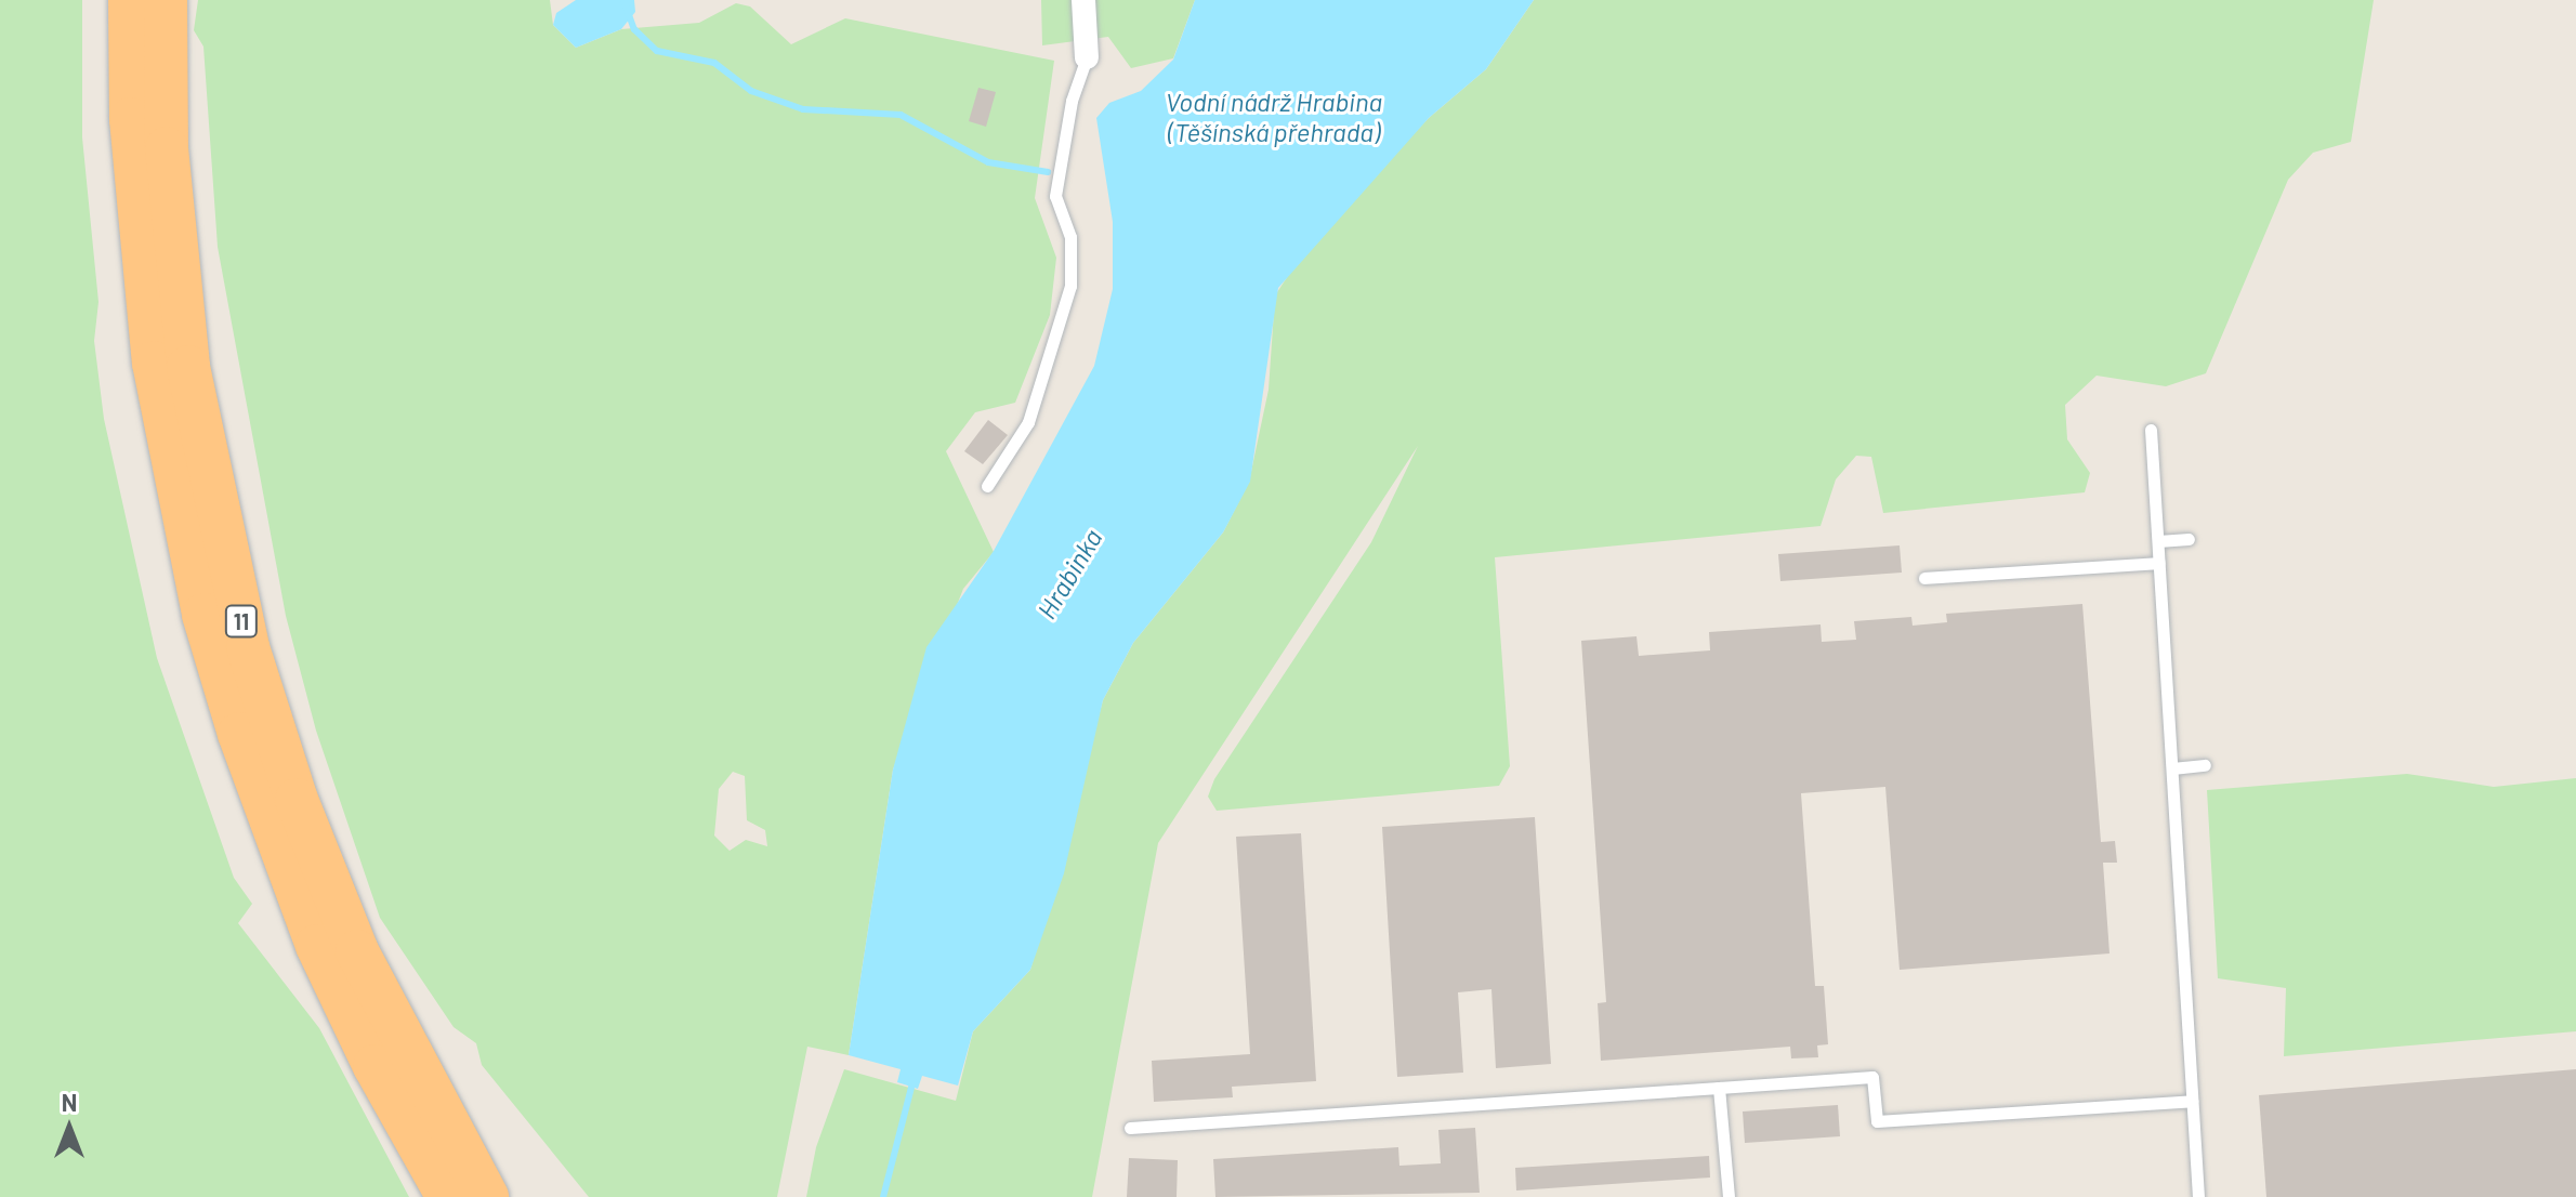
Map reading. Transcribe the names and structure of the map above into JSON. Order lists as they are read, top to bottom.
{
  "streets": {
    "highway": ["11"]
  },
  "water": ["Vodní nádrž Hrabina (Těšínská přehrada)", "Hrabinka"],
  "north": "top"
}
